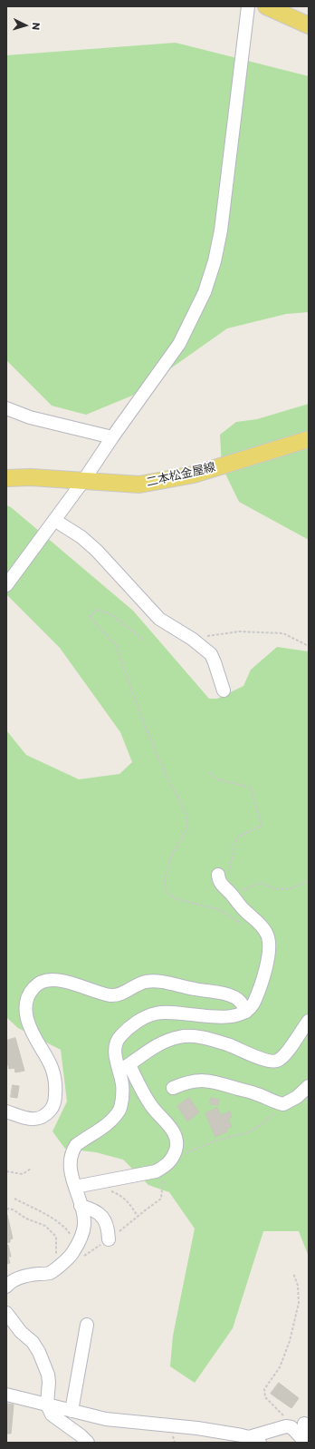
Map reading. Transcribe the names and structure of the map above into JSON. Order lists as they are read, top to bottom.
{
  "streets": {
    "main road": ["二本松金屋線"]
  },
  "north": "right"
}
